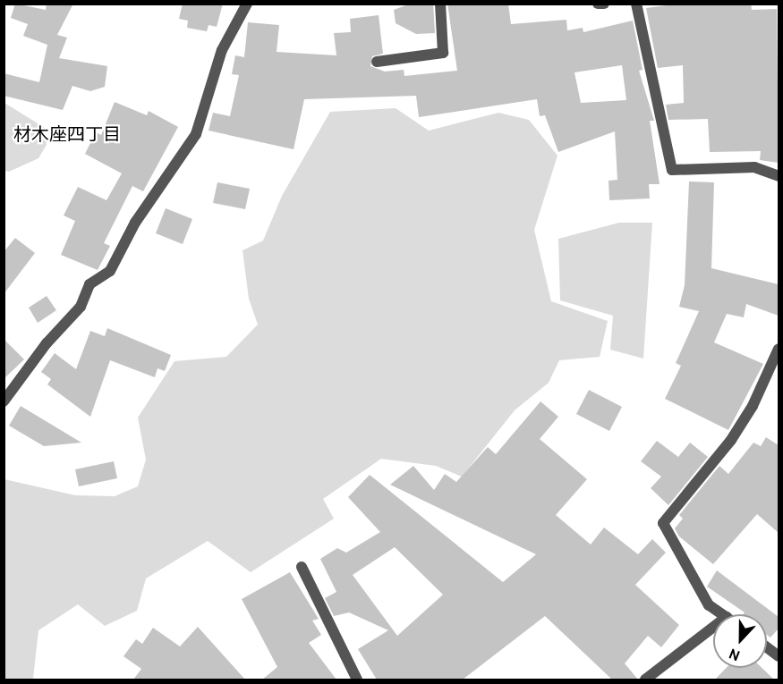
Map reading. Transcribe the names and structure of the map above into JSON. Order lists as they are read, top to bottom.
{
  "districts": ["材木座四丁目"],
  "north": "bottom"
}
